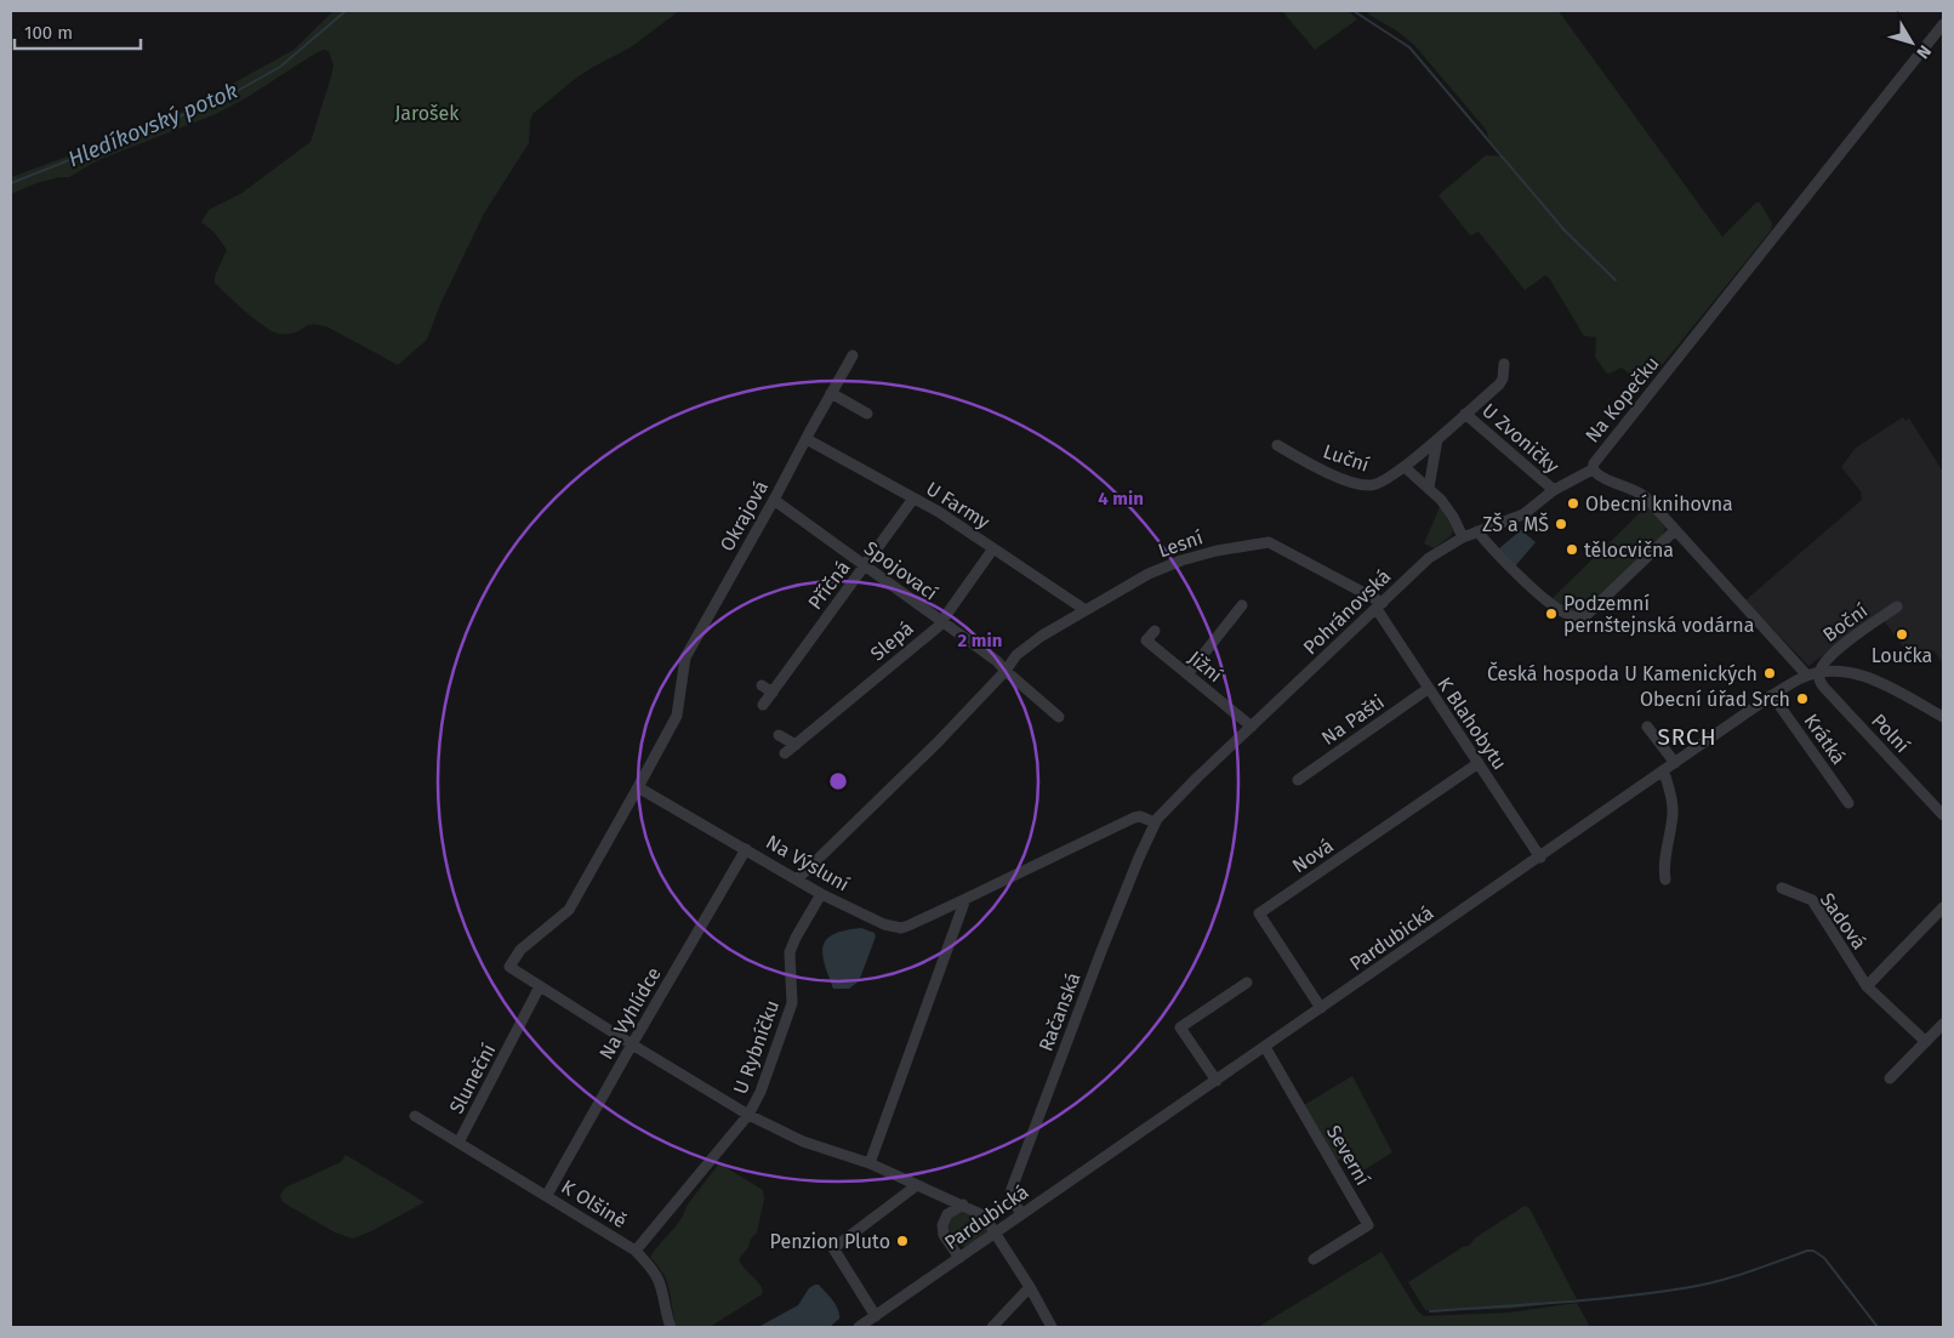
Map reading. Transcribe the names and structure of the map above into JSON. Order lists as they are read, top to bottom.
{
  "streets": {
    "street": [
      "Na Kopečku",
      "U Zvoničky",
      "Luční",
      "U Farmy",
      "Okrajová",
      "Lesní",
      "Spojovací",
      "Příčná",
      "Pohránovská",
      "Boční",
      "Slepá",
      "Jižní",
      "Na Pašti",
      "K Blahobytu",
      "Polní",
      "Krátká",
      "Nová",
      "Na Výsluní",
      "Sadová",
      "Pardubická",
      "Račanská",
      "Na Vyhlídce",
      "U Rybníčku",
      "Sluneční",
      "Severní",
      "K Olšině"
    ]
  },
  "crossings": [
    ["Na Kopečku", "Pohránovská"],
    ["Na Kopečku", "Boční"],
    ["Na Kopečku", "Polní"],
    ["Na Kopečku", "Pardubická"],
    ["U Zvoničky", "Luční"],
    ["U Zvoničky", "Pohránovská"],
    ["U Farmy", "Okrajová"],
    ["U Farmy", "Lesní"],
    ["U Farmy", "Příčná"],
    ["U Farmy", "Slepá"],
    ["Okrajová", "Spojovací"],
    ["Okrajová", "Na Výsluní"],
    ["Lesní", "Spojovací"],
    ["Lesní", "Pohránovská"],
    ["Lesní", "K Blahobytu"],
    ["Lesní", "Na Výsluní"],
    ["Spojovací", "Příčná"],
    ["Spojovací", "Slepá"],
    ["Pohránovská", "Jižní"],
    ["Pohránovská", "K Blahobytu"],
    ["Pohránovská", "Na Výsluní"],
    ["Pohránovská", "Račanská"],
    ["Boční", "Polní"],
    ["Boční", "Pardubická"],
    ["Na Pašti", "K Blahobytu"],
    ["K Blahobytu", "Nová"],
    ["K Blahobytu", "Pardubická"],
    ["Polní", "Pardubická"],
    ["Krátká", "Pardubická"],
    ["Nová", "Pardubická"],
    ["Na Výsluní", "Račanská"],
    ["Na Výsluní", "Na Vyhlídce"],
    ["Na Výsluní", "U Rybníčku"],
    ["Pardubická", "Račanská"],
    ["Pardubická", "Severní"],
    ["Na Vyhlídce", "K Olšině"],
    ["U Rybníčku", "K Olšině"],
    ["Sluneční", "K Olšině"]
  ],
  "districts": ["SRCH"],
  "water": ["Hledíkovský potok"],
  "parks": ["Jarošek"],
  "places": [
    "Obecní knihovna",
    "ZŠ a MŠ",
    "tělocvična",
    "Podzemní pernštejnská vodárna",
    "Loučka",
    "Česká hospoda U Kamenických",
    "Obecní úřad Srch",
    "Penzion Pluto"
  ],
  "scale_bar": "100 m",
  "north": "bottom right",
  "rings": ["4 min", "2 min"]
}
